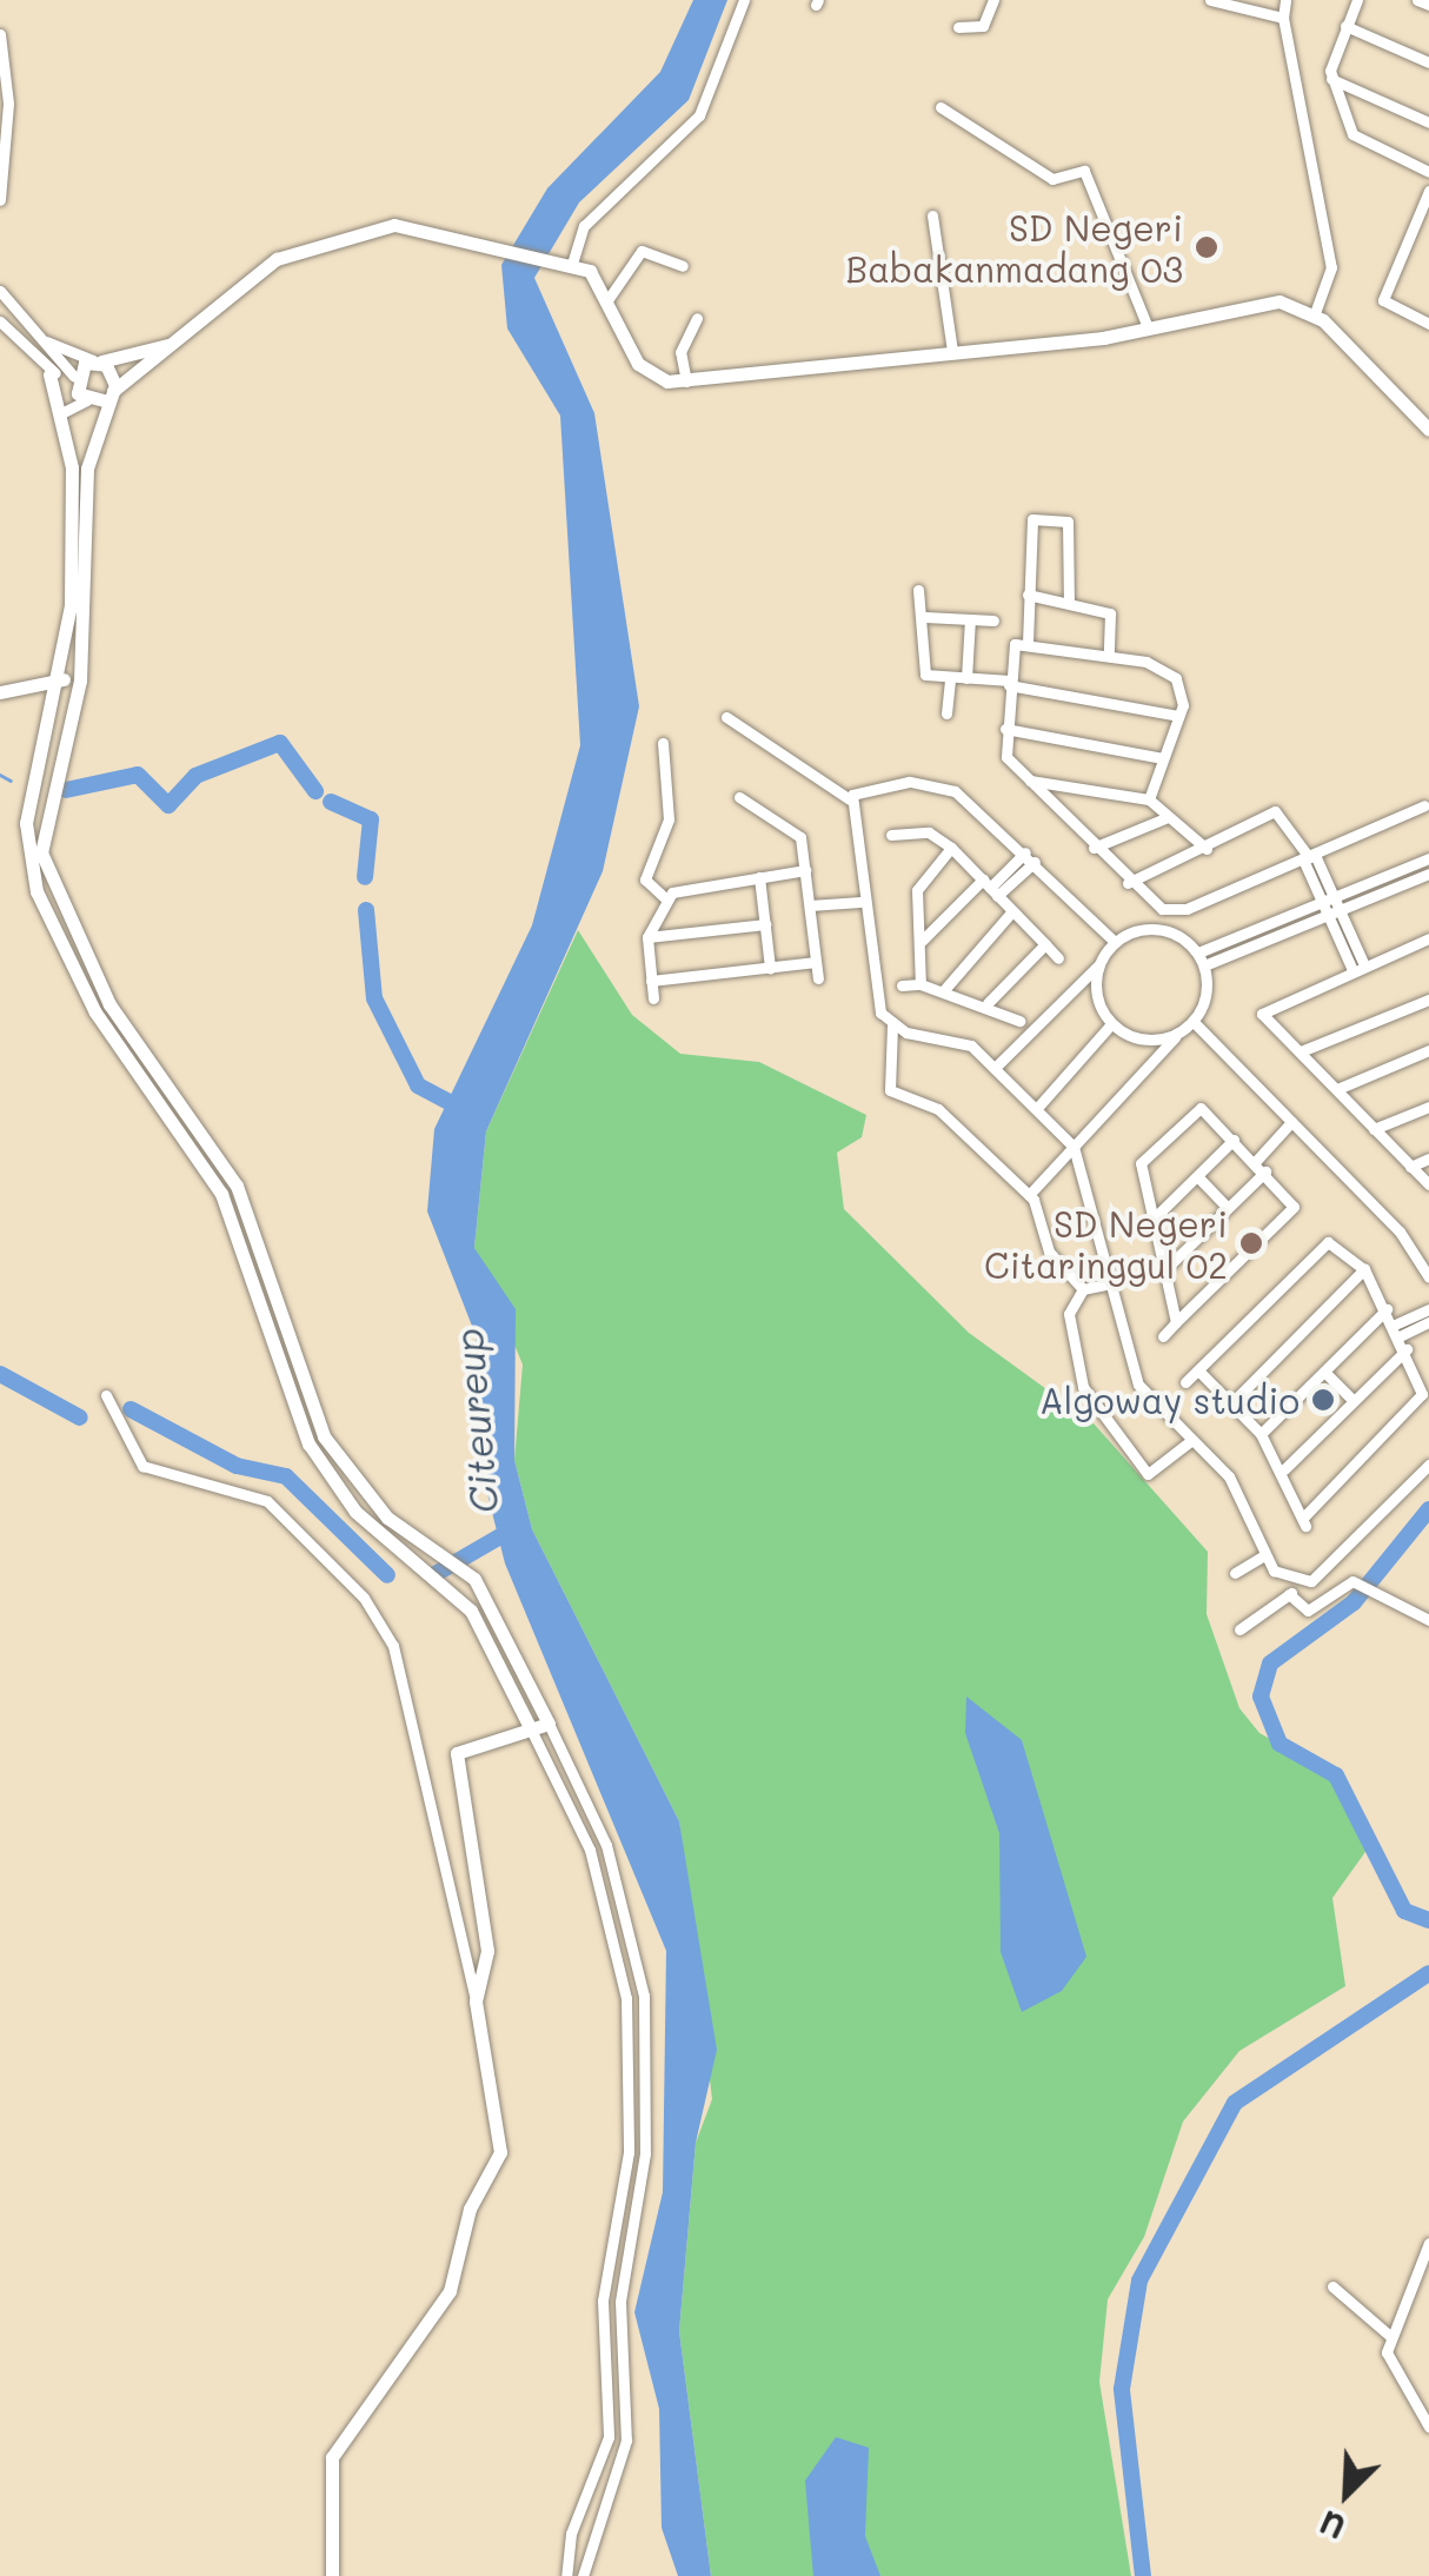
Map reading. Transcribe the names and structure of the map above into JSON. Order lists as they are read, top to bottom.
{
  "water": ["Citeureup"],
  "places": ["SD Negeri Babakanmadang 03", "SD Negeri Citaringgul 02", "Algoway studio"],
  "north": "bottom left"
}
